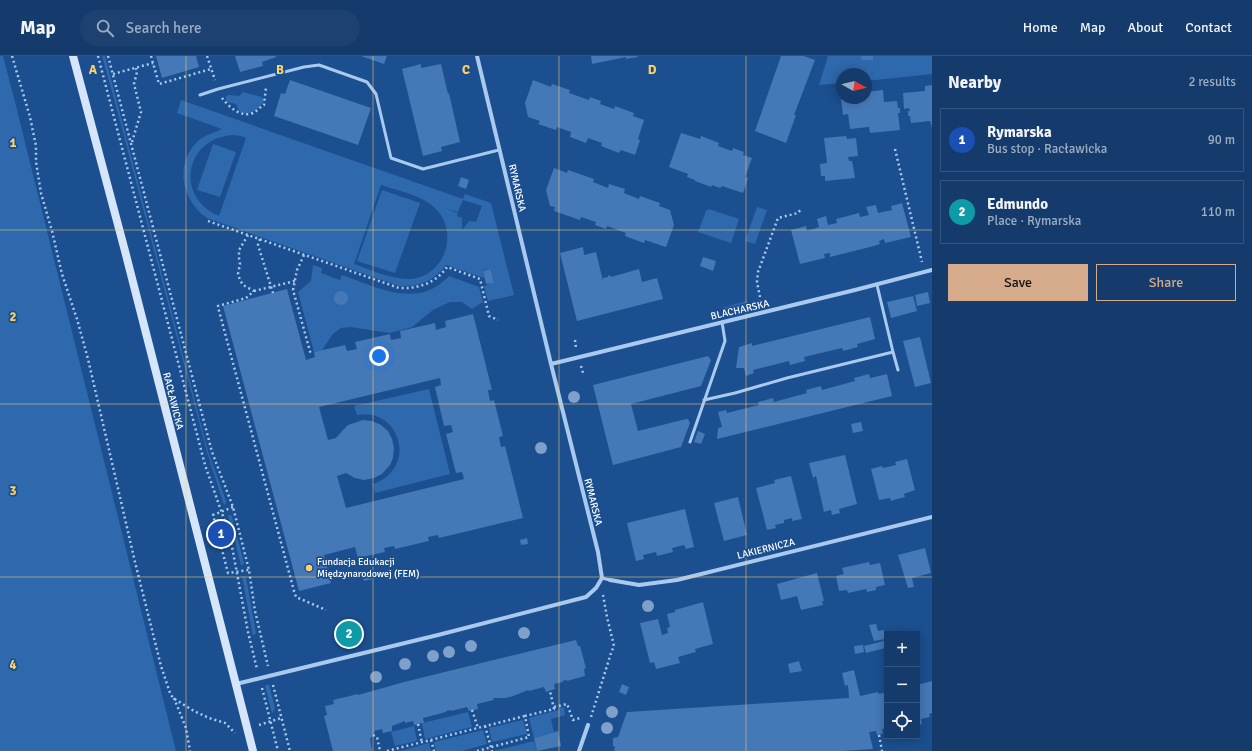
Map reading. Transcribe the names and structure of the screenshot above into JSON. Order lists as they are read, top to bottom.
{
  "streets": {
    "street": [
      "RYMARSKA",
      "BLACHARSKA",
      "RACŁAWICKA",
      "LAKIERNICZA"
    ]
  },
  "crossings": [
    ["RYMARSKA", "BLACHARSKA"],
    ["RYMARSKA", "LAKIERNICZA"]
  ],
  "places": ["Fundacja Edukacji Międzynarodowej (FEM)"],
  "north": "right",
  "page": {
    "header": "Map",
    "search": "Search here",
    "nav": [
      "Home",
      "Map",
      "About",
      "Contact"
    ],
    "heading": ["Nearby", "2 results"],
    "list": [
      {
        "mark": "1",
        "name": "Rymarska",
        "note": "Bus stop · Racławicka",
        "value": "90 m"
      },
      {
        "mark": "2",
        "name": "Edmundo",
        "note": "Place · Rymarska",
        "value": "110 m"
      }
    ],
    "buttons": ["Save", "Share"],
    "pins": ["1", "2"],
    "map_buttons": ["+", "−"]
  },
  "grid": {
    "columns": [
      "A",
      "B",
      "C",
      "D"
    ],
    "rows": [
      "1",
      "2",
      "3",
      "4"
    ]
  }
}
